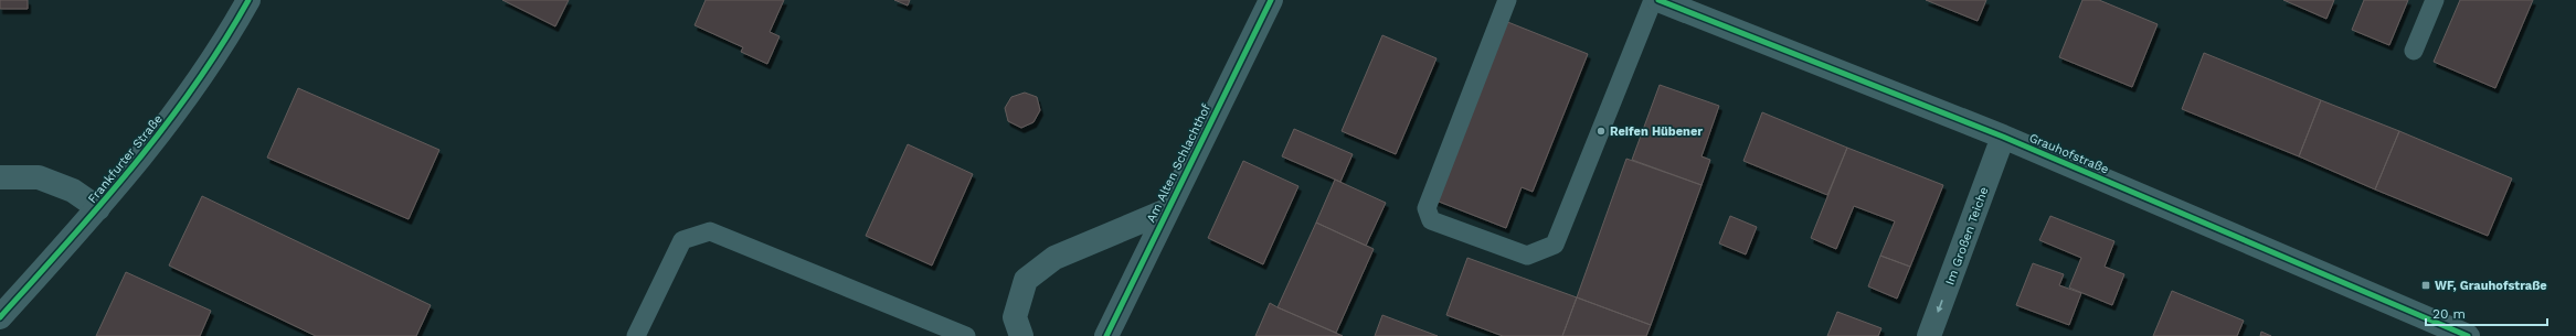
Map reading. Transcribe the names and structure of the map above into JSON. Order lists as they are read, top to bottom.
{
  "streets": {
    "street": [
      "Grauhofstraße",
      "Frankfurter Straße",
      "Am Alten Schlachthof",
      "Im Großen Teiche"
    ]
  },
  "crossings": [
    ["Grauhofstraße", "Im Großen Teiche"]
  ],
  "one_way": ["Im Großen Teiche"],
  "places": {
    "other": ["Reifen Hübener"],
    "transit": ["WF, Grauhofstraße"]
  },
  "scale_bar": "20 m"
}
